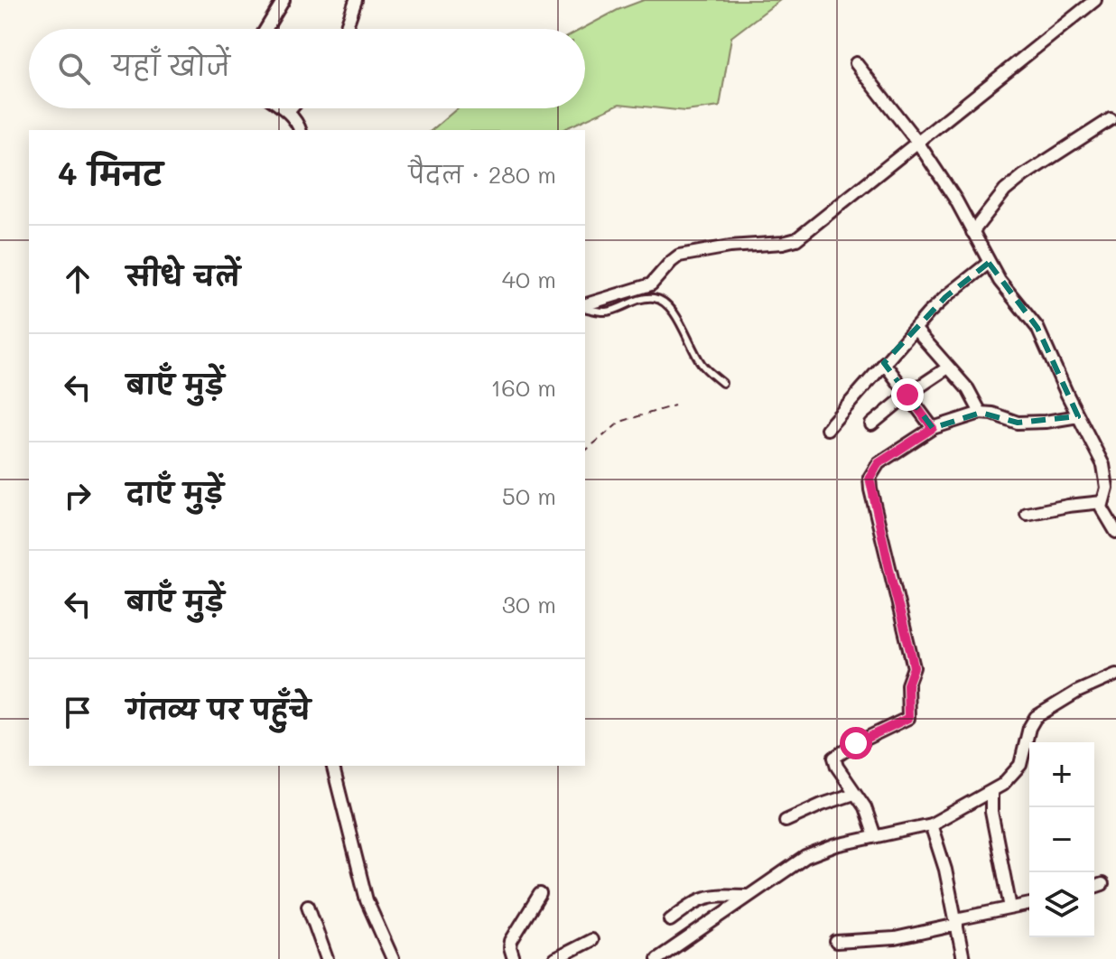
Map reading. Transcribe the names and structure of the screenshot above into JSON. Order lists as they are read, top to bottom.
{
  "page": {
    "search": "यहाँ खोजें",
    "heading": ["4 मिनट", "पैदल · 280 m"],
    "list": [
      ["सीधे चलें", "40 m"],
      ["बाएँ मुड़ें", "160 m"],
      ["दाएँ मुड़ें", "50 m"],
      ["बाएँ मुड़ें", "30 m"],
      "गंतव्य पर पहुँचे"
    ],
    "map_buttons": ["+", "−"]
  }
}
